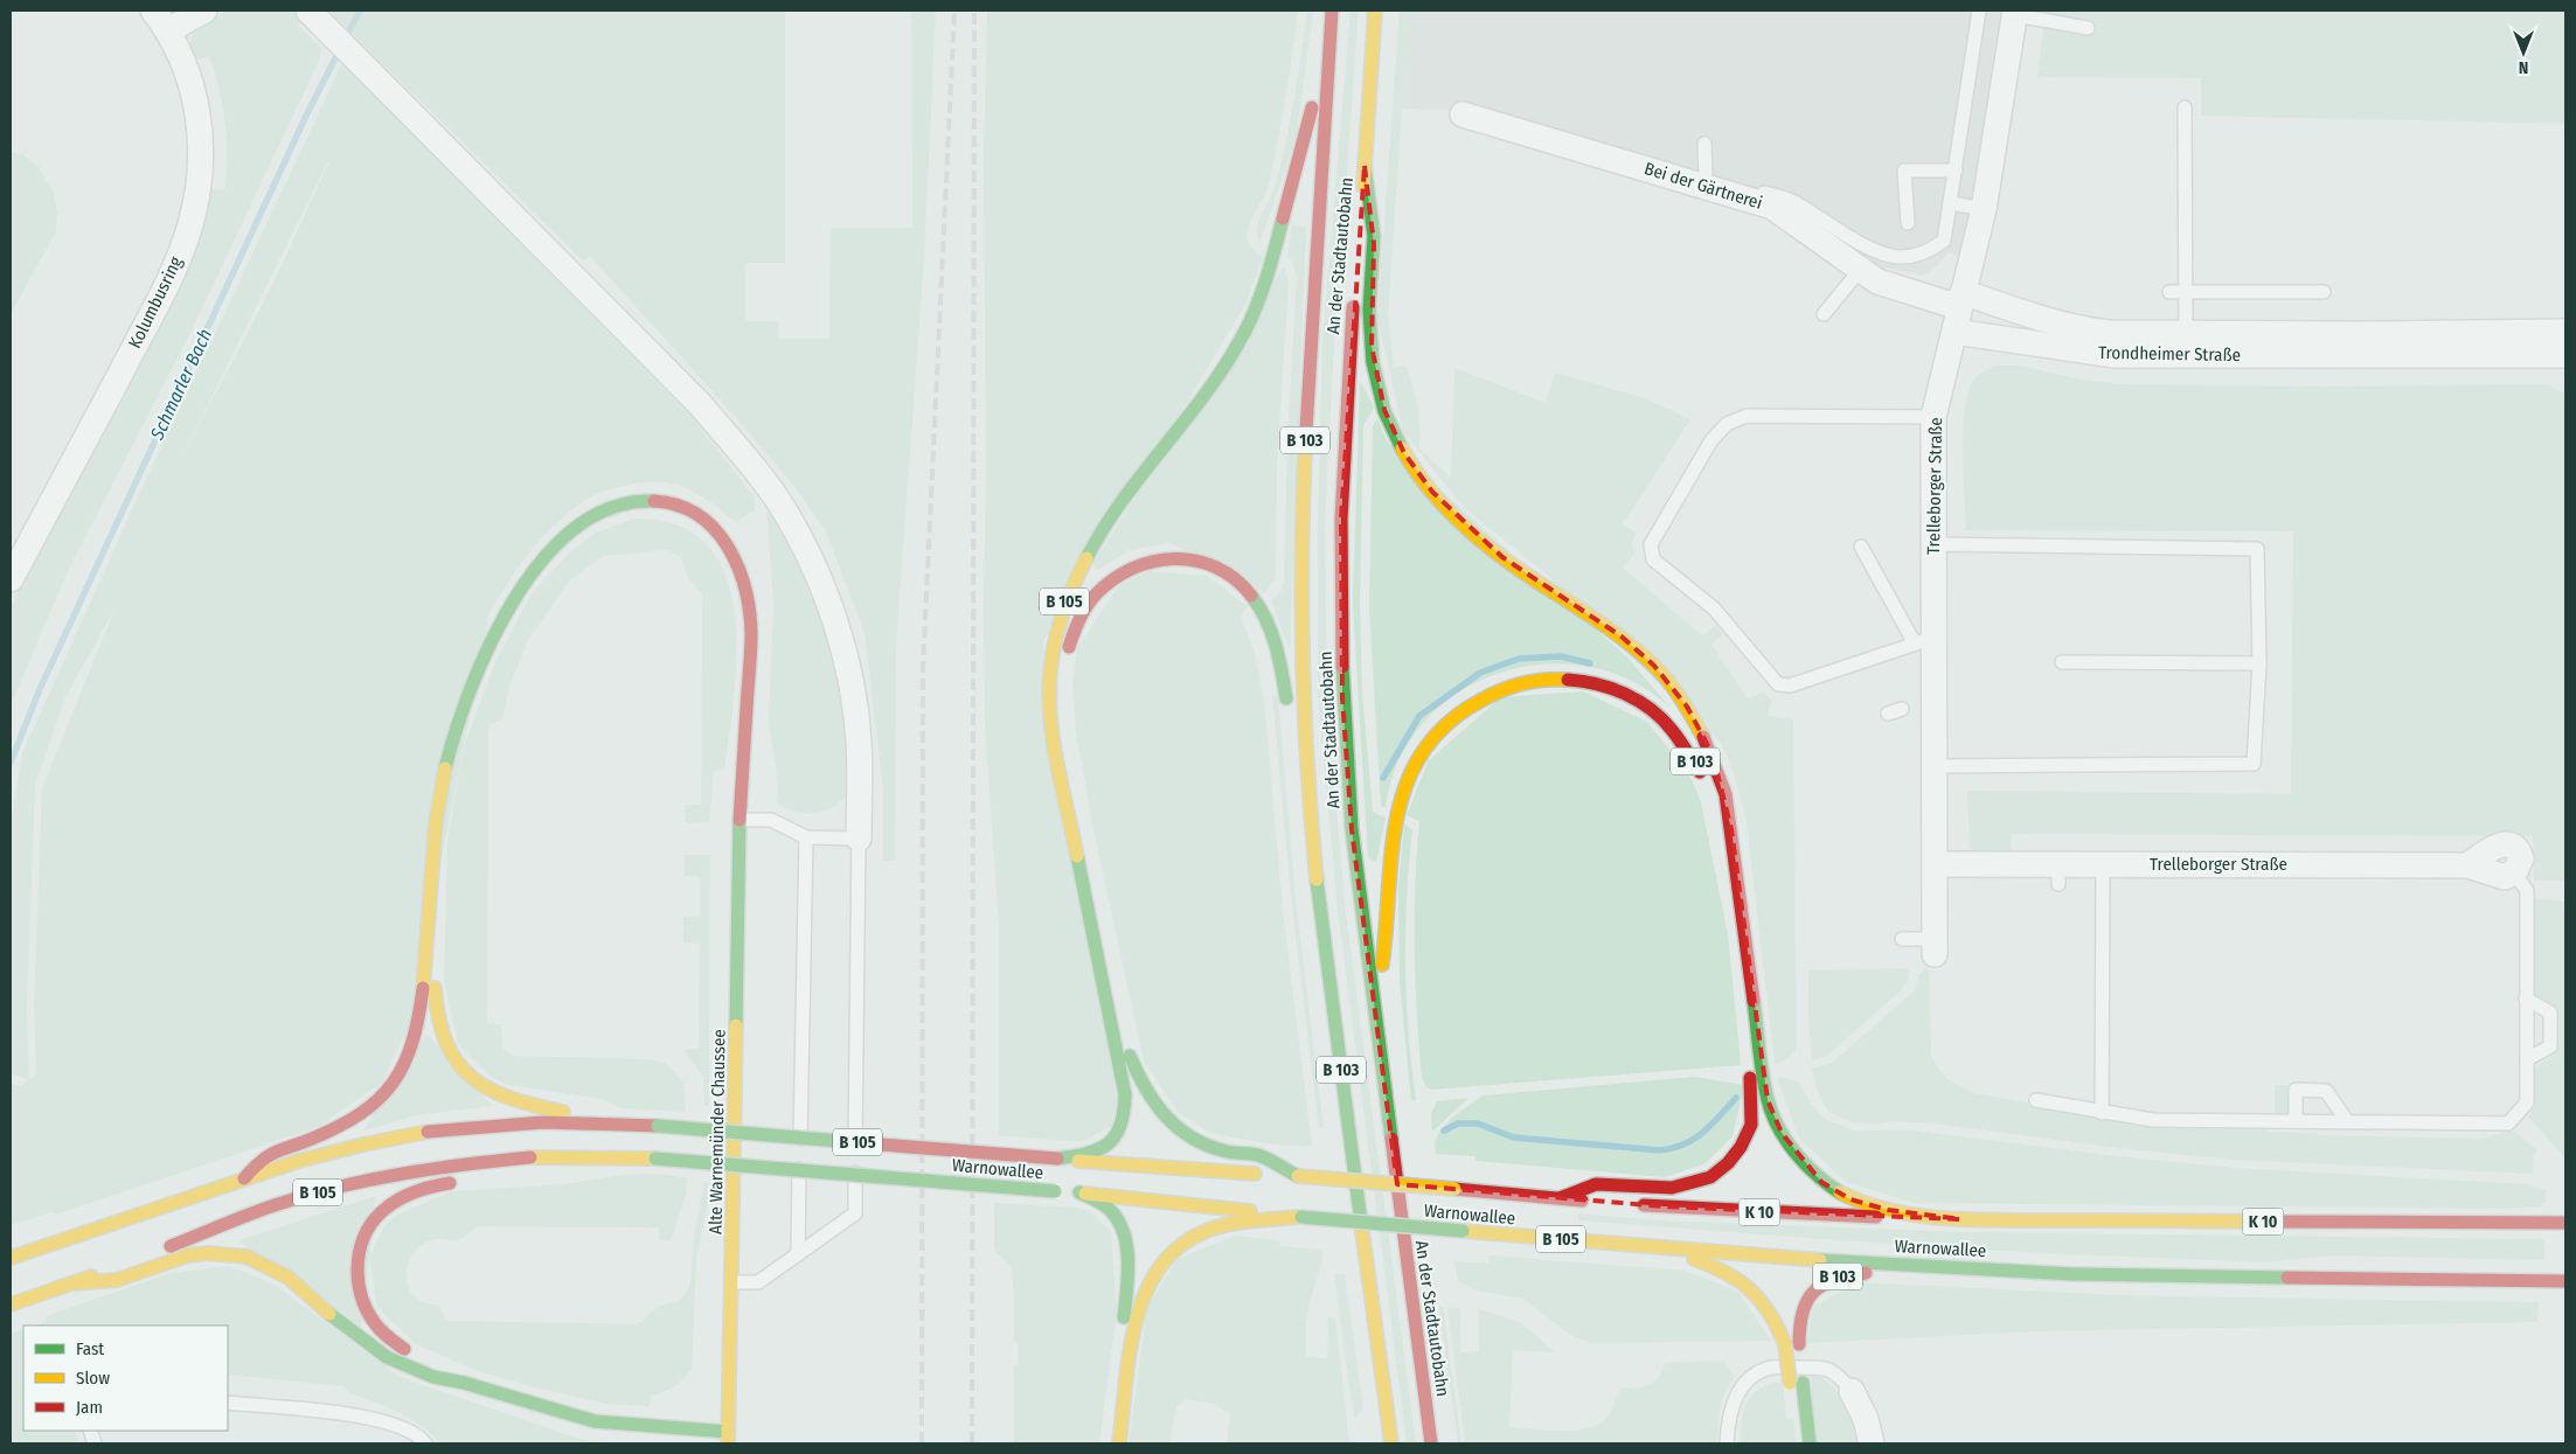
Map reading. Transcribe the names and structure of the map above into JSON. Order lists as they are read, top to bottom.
{
  "streets": {
    "main road": [
      "An der Stadtautobahn",
      "B 103",
      "B 105",
      "Alte Warnemünder Chaussee",
      "Warnowallee",
      "K 10"
    ],
    "street": [
      "Bei der Gärtnerei",
      "Kolumbusring",
      "Trondheimer Straße",
      "Trelleborger Straße"
    ]
  },
  "crossings": [
    ["Bei der Gärtnerei", "Trondheimer Straße"],
    ["Bei der Gärtnerei", "Trelleborger Straße"],
    ["An der Stadtautobahn", "B 103"],
    ["An der Stadtautobahn", "B 105"],
    ["Trondheimer Straße", "Trelleborger Straße"],
    ["B 103", "B 105"],
    ["B 103", "Warnowallee"],
    ["B 105", "Warnowallee"],
    ["Warnowallee", "K 10"]
  ],
  "water": ["Schmarler Bach"],
  "legend": ["Fast", "Slow", "Jam"],
  "north": "bottom"
}
